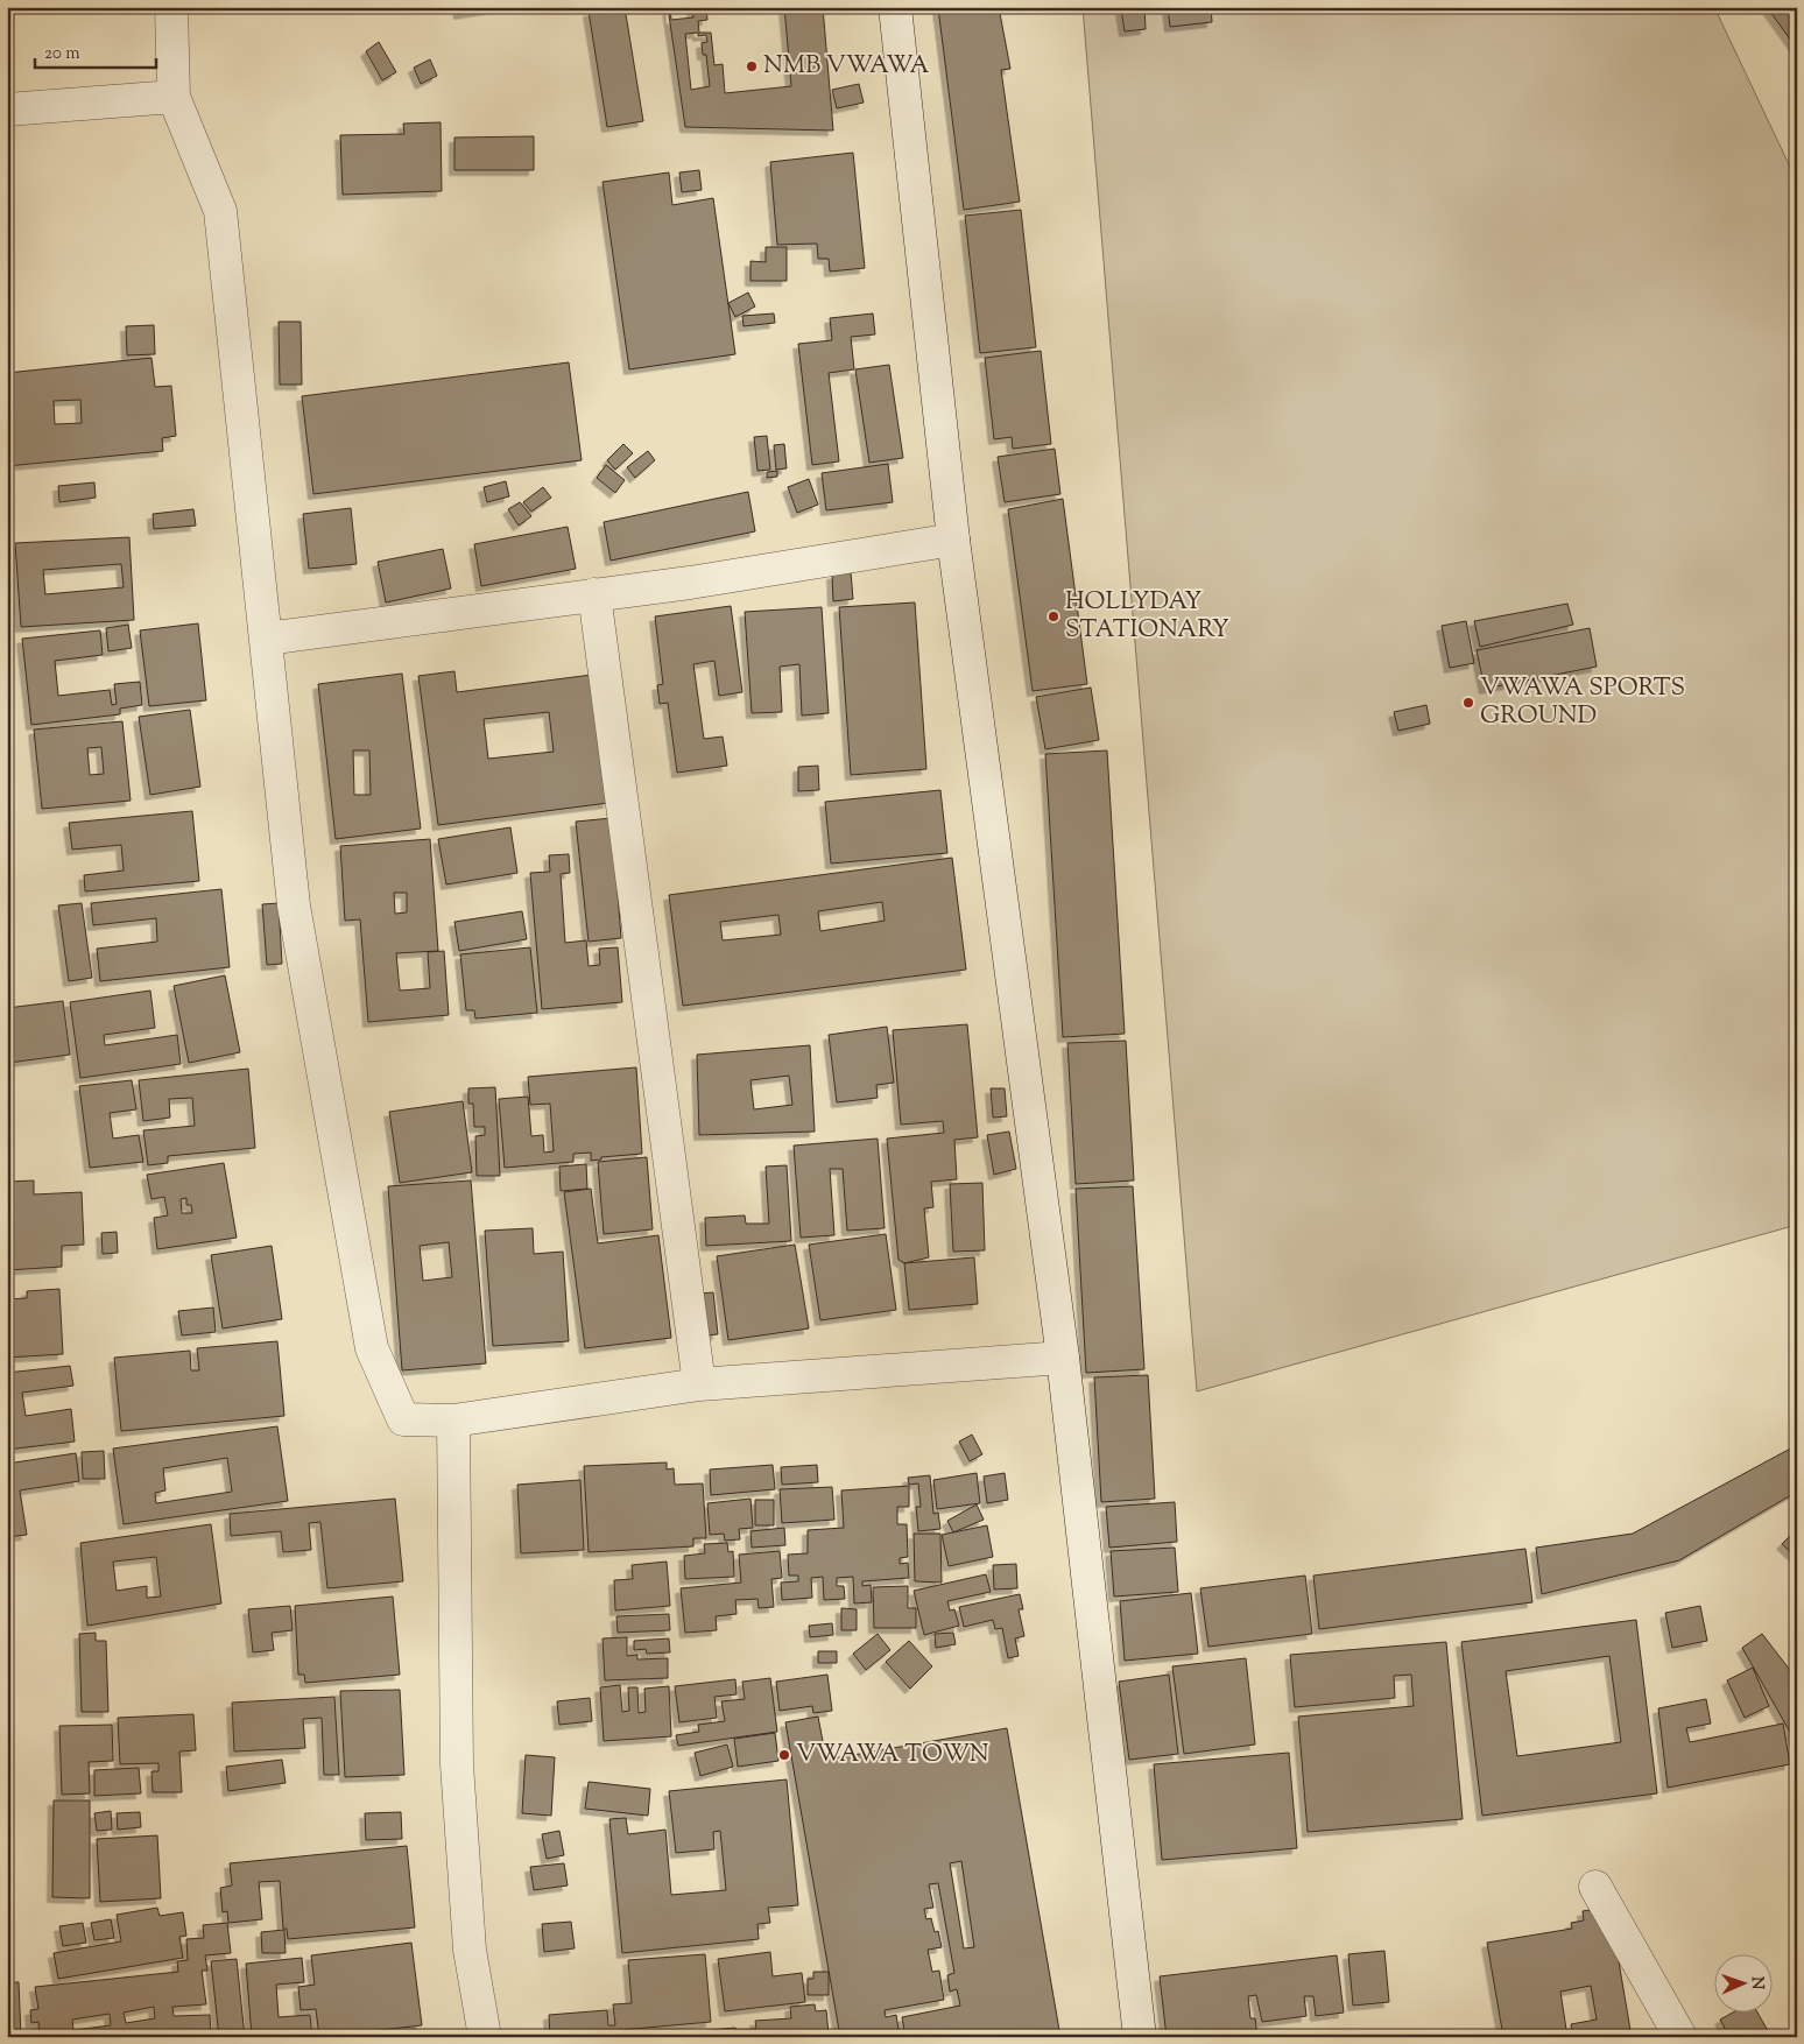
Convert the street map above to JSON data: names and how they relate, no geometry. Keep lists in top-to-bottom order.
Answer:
{
  "places": [
    "NMB VWAWA",
    "HOLLYDAY STATIONARY",
    "VWAWA SPORTS GROUND",
    "VWAWA TOWN"
  ],
  "scale_bar": "20 m",
  "north": "right"
}
